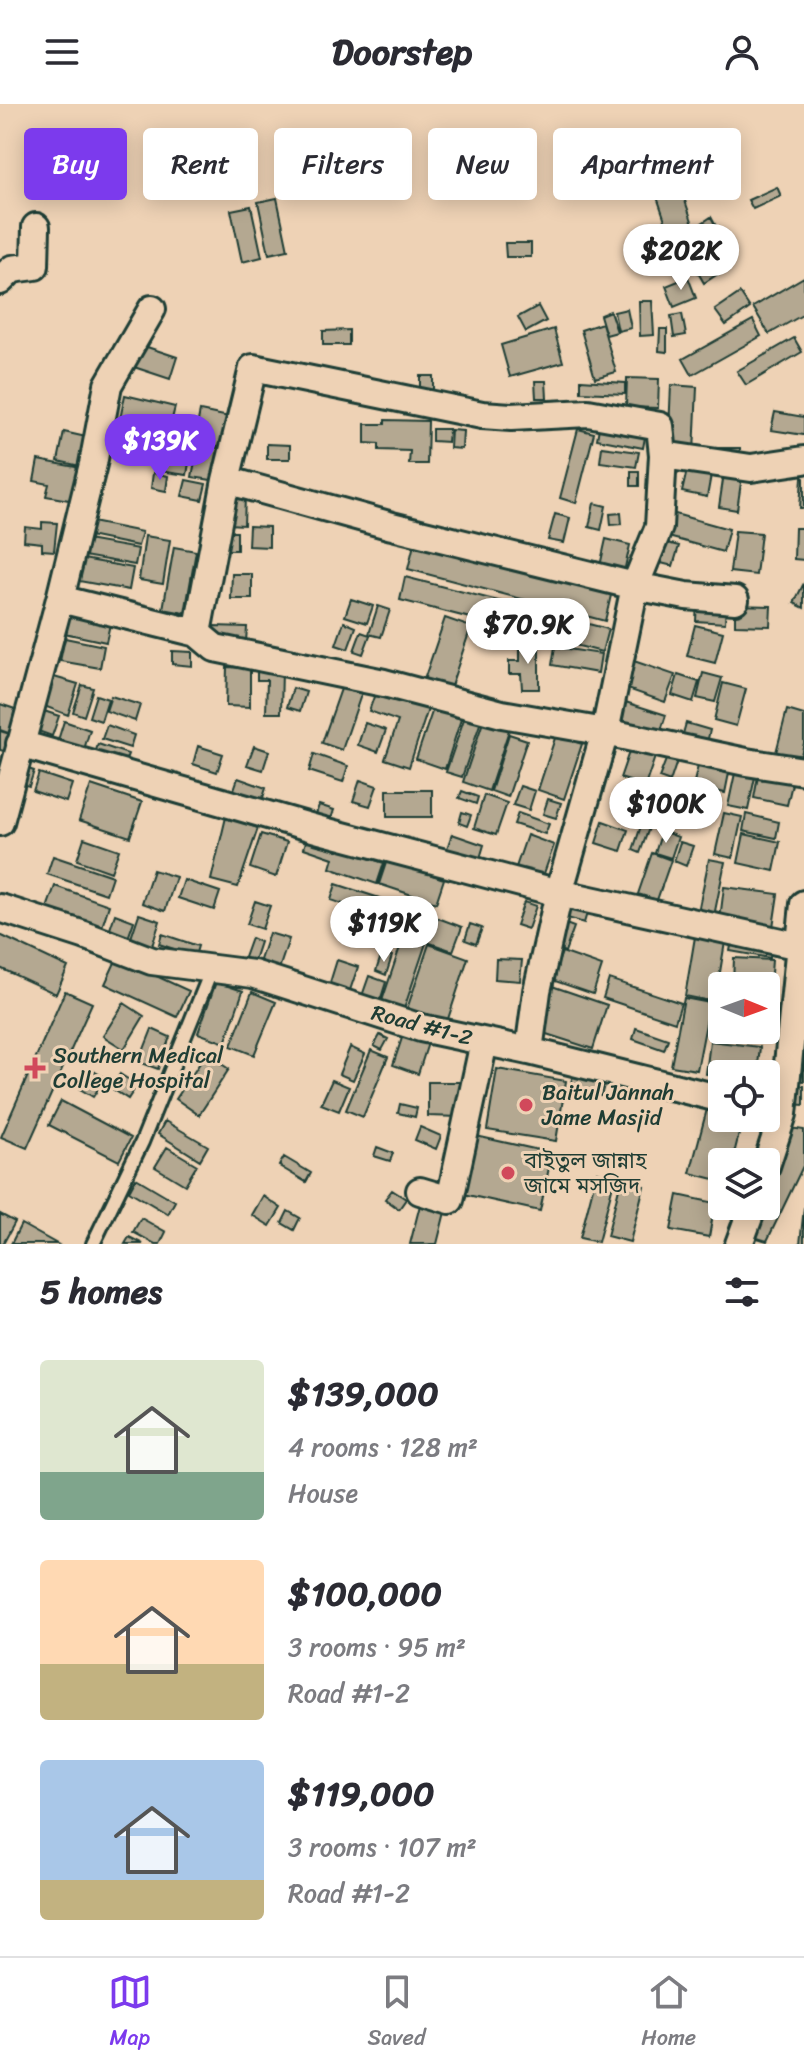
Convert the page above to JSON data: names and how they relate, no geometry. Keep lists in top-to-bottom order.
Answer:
{
  "streets": {
    "street": ["Road #1-2"]
  },
  "places": {
    "health": ["Southern Medical College Hospital"],
    "other": ["Baitul Jannah Jame Masjid", "বাইতুল জান্নাহ জামে মসজিদ"]
  },
  "north": "right",
  "page": {
    "header": "Doorstep",
    "chip": [
      "Buy",
      "Rent",
      "Filters",
      "New",
      "Apartment"
    ],
    "price": [
      "$202K",
      "$139K",
      "$70.9K",
      "$100K",
      "$119K"
    ],
    "heading": "5 homes",
    "list": [
      {
        "name": "$139,000",
        "note": "4 rooms · 128 m² · House"
      },
      {
        "name": "$100,000",
        "note": "3 rooms · 95 m² · Road #1-2"
      },
      {
        "name": "$119,000",
        "note": "3 rooms · 107 m² · Road #1-2"
      }
    ],
    "tabs": ["Map", "Saved", "Home"]
  }
}
